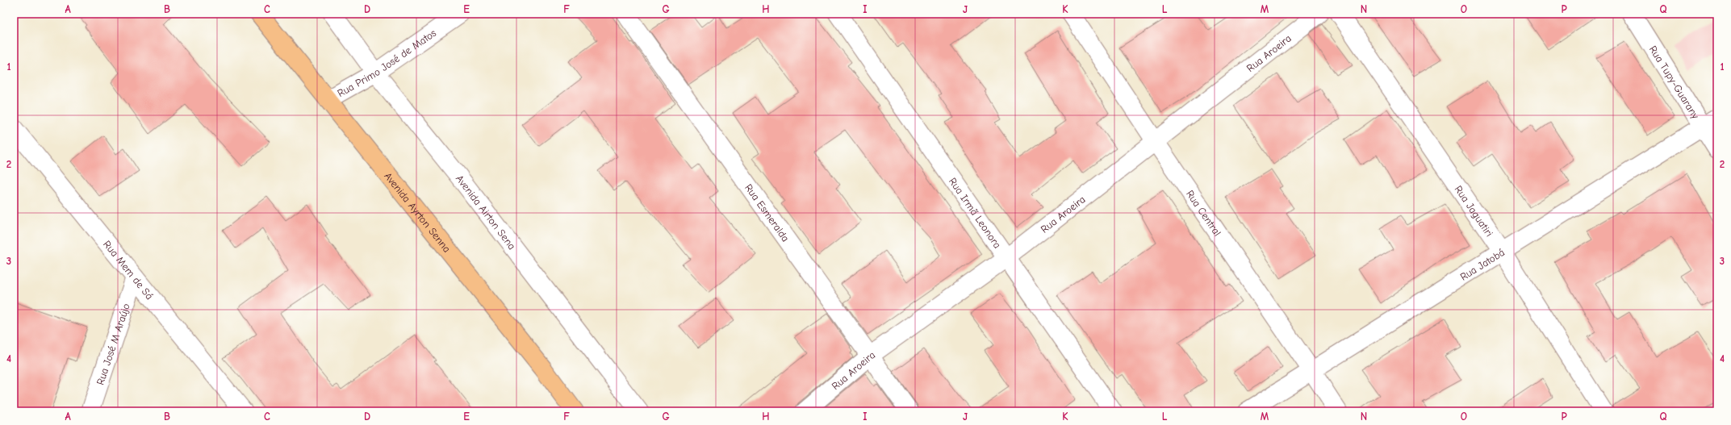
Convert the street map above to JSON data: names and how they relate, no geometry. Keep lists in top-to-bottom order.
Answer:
{
  "streets": {
    "highway": ["Avenida Ayrton Senna"],
    "street": [
      "Rua Aroeira",
      "Rua Primo José de Matos",
      "Rua Tupy-Guarany",
      "Rua Jaguatiri",
      "Avenida Airton Sena",
      "Rua Esmeralda",
      "Rua Irmã Leonora",
      "Rua Central",
      "Rua Jatobá",
      "Rua Mem de Sá",
      "Rua José M Araújo"
    ]
  },
  "crossings": [
    ["Rua Aroeira", "Rua Esmeralda"],
    ["Rua Aroeira", "Rua Irmã Leonora"],
    ["Rua Aroeira", "Rua Central"],
    ["Rua Primo José de Matos", "Avenida Ayrton Senna"],
    ["Rua Primo José de Matos", "Avenida Airton Sena"],
    ["Rua Tupy-Guarany", "Rua Jatobá"],
    ["Rua Jaguatiri", "Rua Jatobá"],
    ["Rua Central", "Rua Jatobá"],
    ["Rua Mem de Sá", "Rua José M Araújo"]
  ],
  "grid": {
    "columns": [
      "A",
      "B",
      "C",
      "D",
      "E",
      "F",
      "G",
      "H",
      "I",
      "J",
      "K",
      "L",
      "M",
      "N",
      "O",
      "P",
      "Q"
    ],
    "rows": [
      "1",
      "2",
      "3",
      "4"
    ]
  }
}
